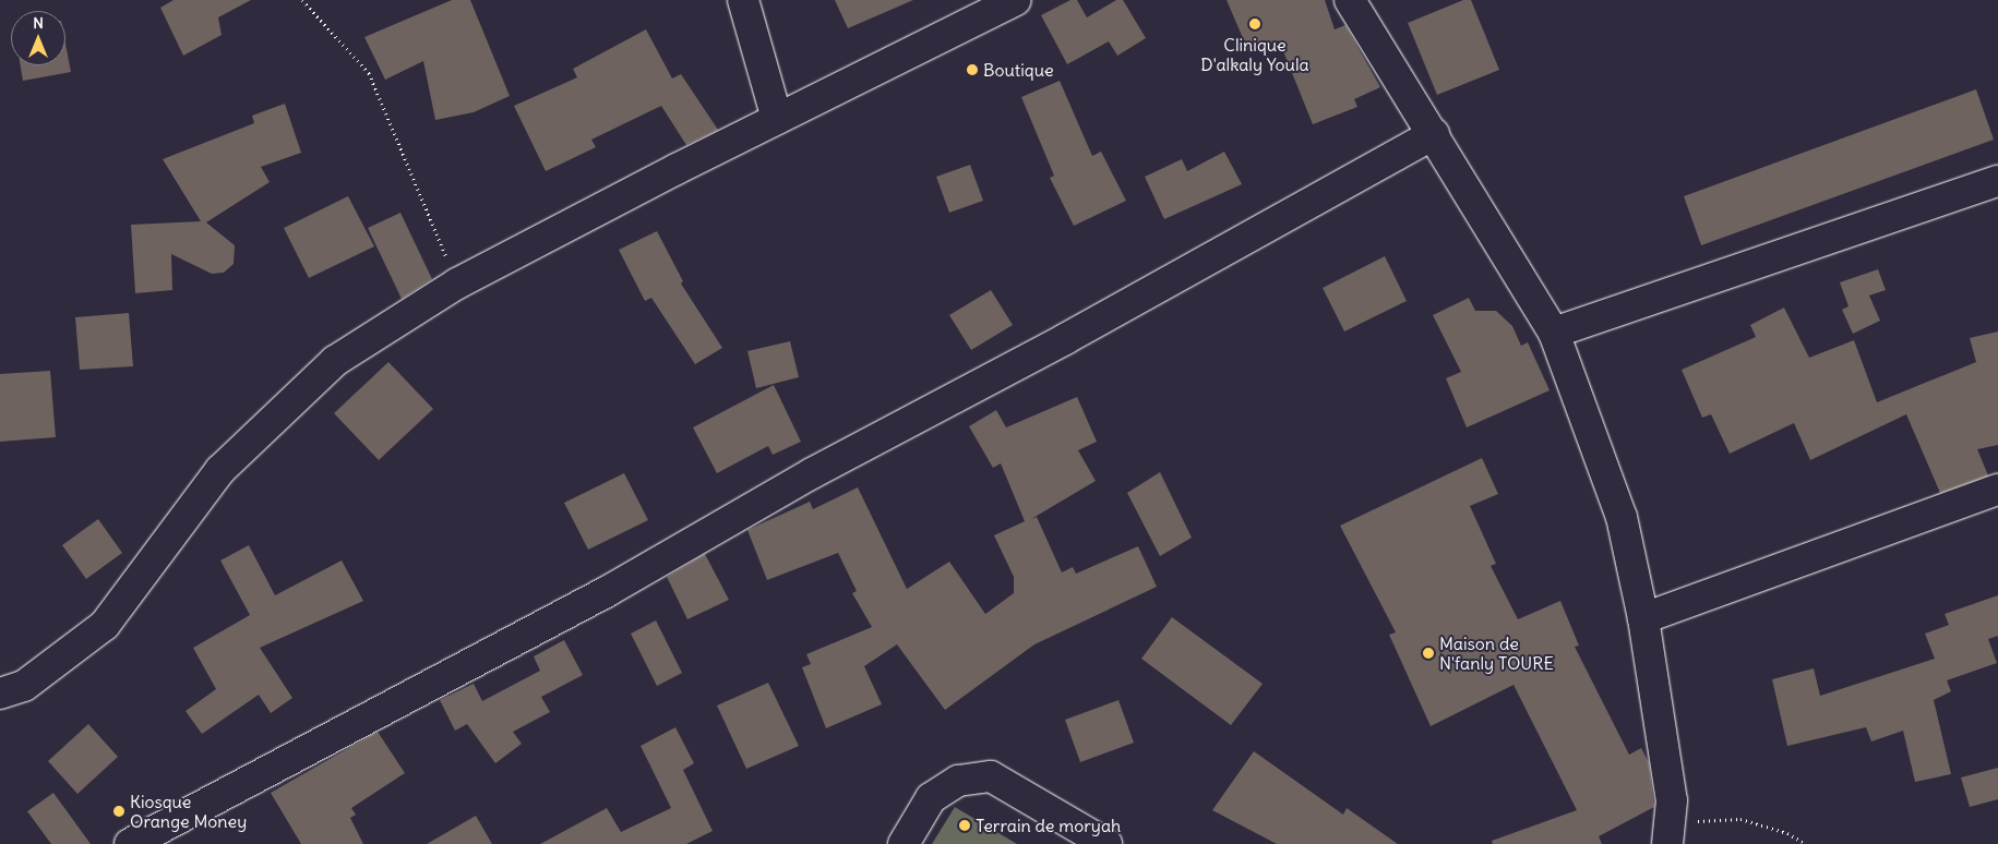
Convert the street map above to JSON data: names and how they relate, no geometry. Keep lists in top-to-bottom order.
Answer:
{
  "places": [
    "Clinique D'alkaly Youla",
    "Boutique",
    "Maison de N'fanly TOURE",
    "Kiosque Orange Money",
    "Terrain de moryah"
  ],
  "north": "top"
}
